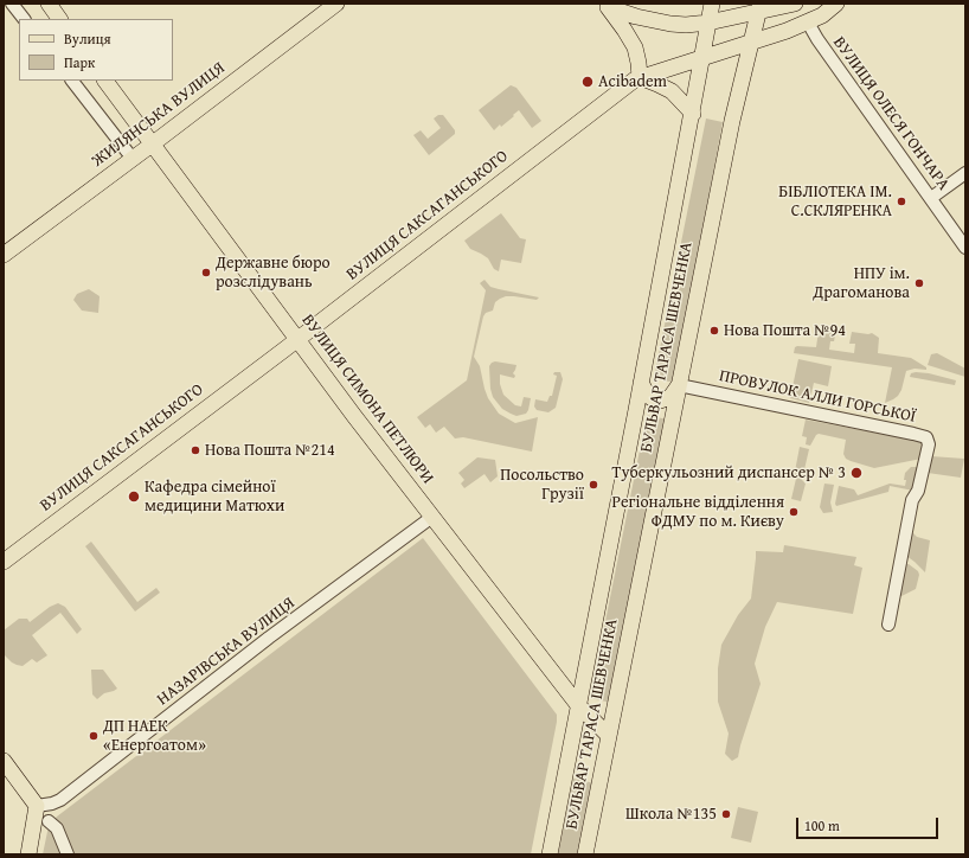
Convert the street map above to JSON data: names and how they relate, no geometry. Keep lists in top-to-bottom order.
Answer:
{
  "streets": {
    "main road": [
      "ЖИЛЯНСЬКА ВУЛИЦЯ",
      "ВУЛИЦЯ САКСАГАНСЬКОГО",
      "БУЛЬВАР ТАРАСА ШЕВЧЕНКА",
      "ВУЛИЦЯ СИМОНА ПЕТЛЮРИ"
    ],
    "street": ["ВУЛИЦЯ ОЛЕСЯ ГОНЧАРА", "ПРОВУЛОК АЛЛИ ГОРСЬКОЇ", "НАЗАРІВСЬКА ВУЛИЦЯ"]
  },
  "crossings": [
    ["ВУЛИЦЯ ОЛЕСЯ ГОНЧАРА", "ВУЛИЦЯ САКСАГАНСЬКОГО"],
    ["ЖИЛЯНСЬКА ВУЛИЦЯ", "ВУЛИЦЯ СИМОНА ПЕТЛЮРИ"],
    ["ВУЛИЦЯ САКСАГАНСЬКОГО", "БУЛЬВАР ТАРАСА ШЕВЧЕНКА"],
    ["ВУЛИЦЯ САКСАГАНСЬКОГО", "ВУЛИЦЯ СИМОНА ПЕТЛЮРИ"],
    ["БУЛЬВАР ТАРАСА ШЕВЧЕНКА", "ПРОВУЛОК АЛЛИ ГОРСЬКОЇ"],
    ["БУЛЬВАР ТАРАСА ШЕВЧЕНКА", "ВУЛИЦЯ СИМОНА ПЕТЛЮРИ"],
    ["ВУЛИЦЯ СИМОНА ПЕТЛЮРИ", "НАЗАРІВСЬКА ВУЛИЦЯ"]
  ],
  "places": [
    "Acibadem",
    "БІБЛІОТЕКА ІМ. С.СКЛЯРЕНКА",
    "Державне бюро розслідувань",
    "НПУ ім. Драгоманова",
    "Нова Пошта №94",
    "Нова Пошта №214",
    "Туберкульозний диспансер № 3",
    "Посольство Грузії",
    "Кафедра сімейної медицини Матюхи",
    "Регіональне відділення ФДМУ по м. Києву",
    "ДП НАЕК «Енергоатом»",
    "Школа №135"
  ],
  "legend": ["Вулиця", "Парк"],
  "scale_bar": "100 m"
}
